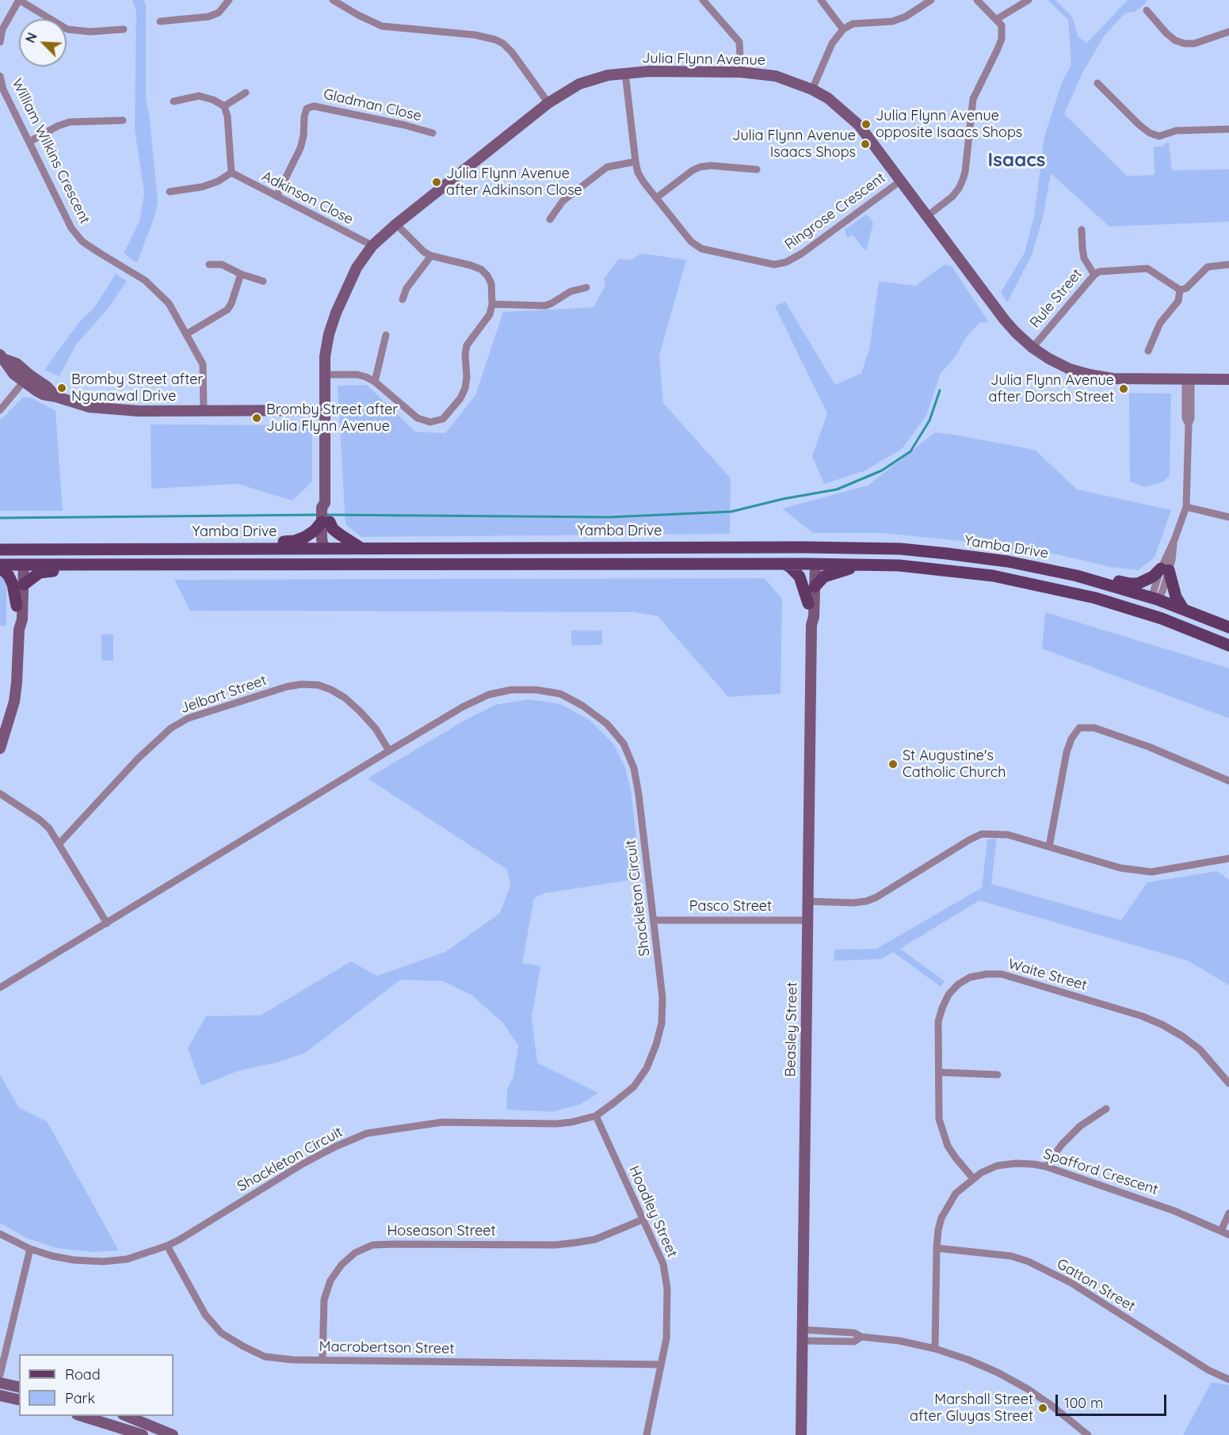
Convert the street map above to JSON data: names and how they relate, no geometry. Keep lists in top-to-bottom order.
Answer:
{
  "streets": {
    "main road": ["Yamba Drive"],
    "street": [
      "Julia Flynn Avenue",
      "Gladman Close",
      "William Wilkins Crescent",
      "Adkinson Close",
      "Ringrose Crescent",
      "Rule Street",
      "Jelbart Street",
      "Shackleton Circuit",
      "Pasco Street",
      "Waite Street",
      "Beasley Street",
      "Spafford Crescent",
      "Hoadley Street",
      "Hoseason Street",
      "Gatton Street",
      "Macrobertson Street"
    ]
  },
  "crossings": [
    ["Julia Flynn Avenue", "Adkinson Close"],
    ["Julia Flynn Avenue", "Ringrose Crescent"],
    ["Julia Flynn Avenue", "Rule Street"],
    ["Julia Flynn Avenue", "Yamba Drive"],
    ["Gladman Close", "Adkinson Close"],
    ["Jelbart Street", "Shackleton Circuit"],
    ["Shackleton Circuit", "Pasco Street"],
    ["Shackleton Circuit", "Hoadley Street"],
    ["Shackleton Circuit", "Macrobertson Street"],
    ["Pasco Street", "Beasley Street"],
    ["Waite Street", "Spafford Crescent"],
    ["Spafford Crescent", "Gatton Street"],
    ["Hoadley Street", "Hoseason Street"],
    ["Hoadley Street", "Macrobertson Street"],
    ["Hoseason Street", "Macrobertson Street"]
  ],
  "districts": ["Isaacs"],
  "places": [
    "Julia Flynn Avenue opposite Isaacs Shops",
    "Julia Flynn Avenue Isaacs Shops",
    "Julia Flynn Avenue after Adkinson Close",
    "Bromby Street after Ngunawal Drive",
    "Julia Flynn Avenue after Dorsch Street",
    "Bromby Street after Julia Flynn Avenue",
    "St Augustine's Catholic Church",
    "Marshall Street after Gluyas Street"
  ],
  "legend": ["Road", "Park"],
  "scale_bar": "100 m",
  "north": "top left"
}
